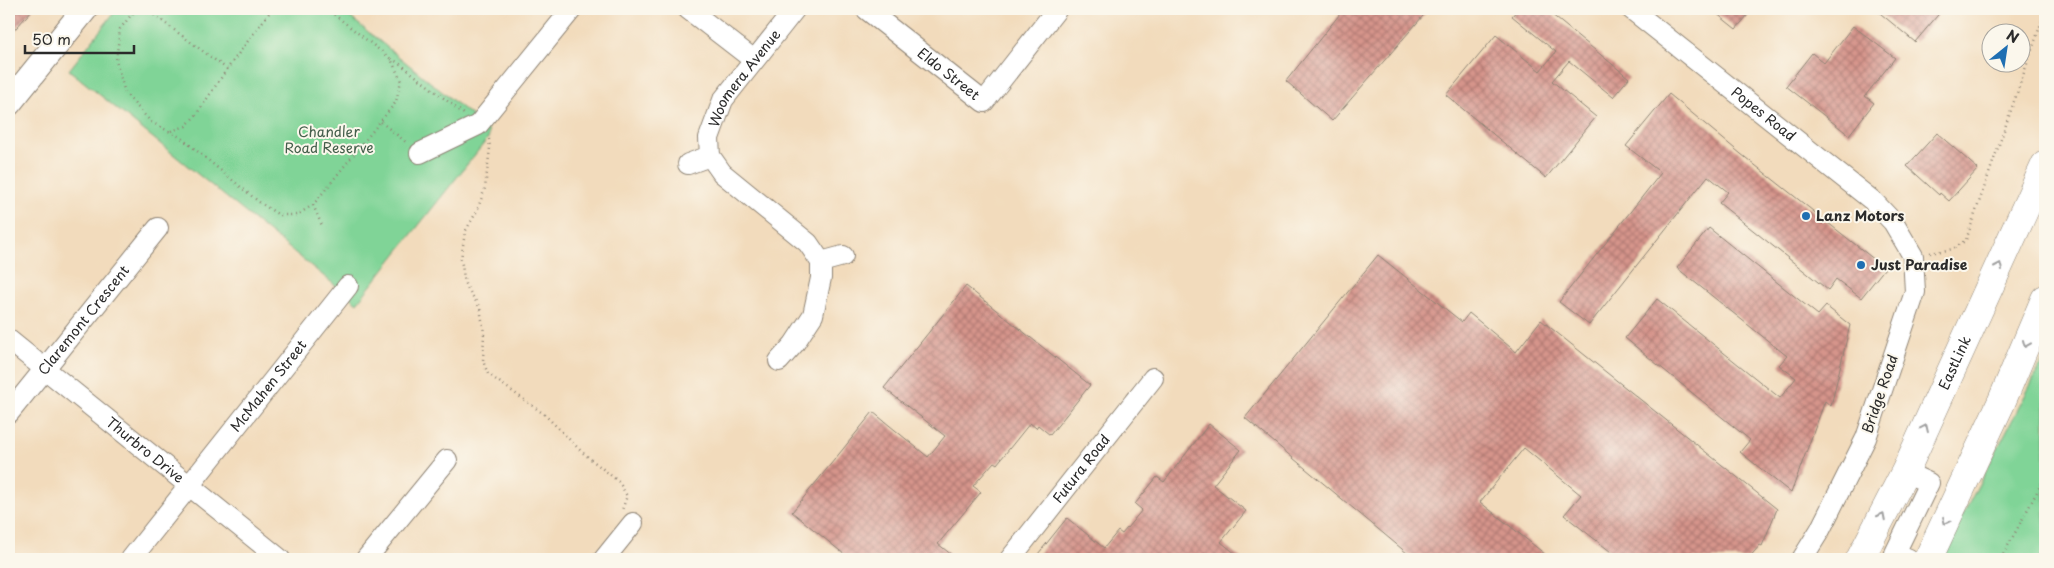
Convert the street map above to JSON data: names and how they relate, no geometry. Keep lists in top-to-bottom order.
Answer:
{
  "streets": {
    "highway": ["EastLink"],
    "street": [
      "Eldo Street",
      "Woomera Avenue",
      "Popes Road",
      "Claremont Crescent",
      "McMahen Street",
      "Bridge Road",
      "Thurbro Drive",
      "Futura Road"
    ]
  },
  "crossings": [
    ["Popes Road", "Bridge Road"],
    ["Claremont Crescent", "Thurbro Drive"],
    ["McMahen Street", "Thurbro Drive"]
  ],
  "parks": ["Chandler Road Reserve"],
  "places": ["Lanz Motors", "Just Paradise"],
  "scale_bar": "50 m",
  "north": "top right"
}
